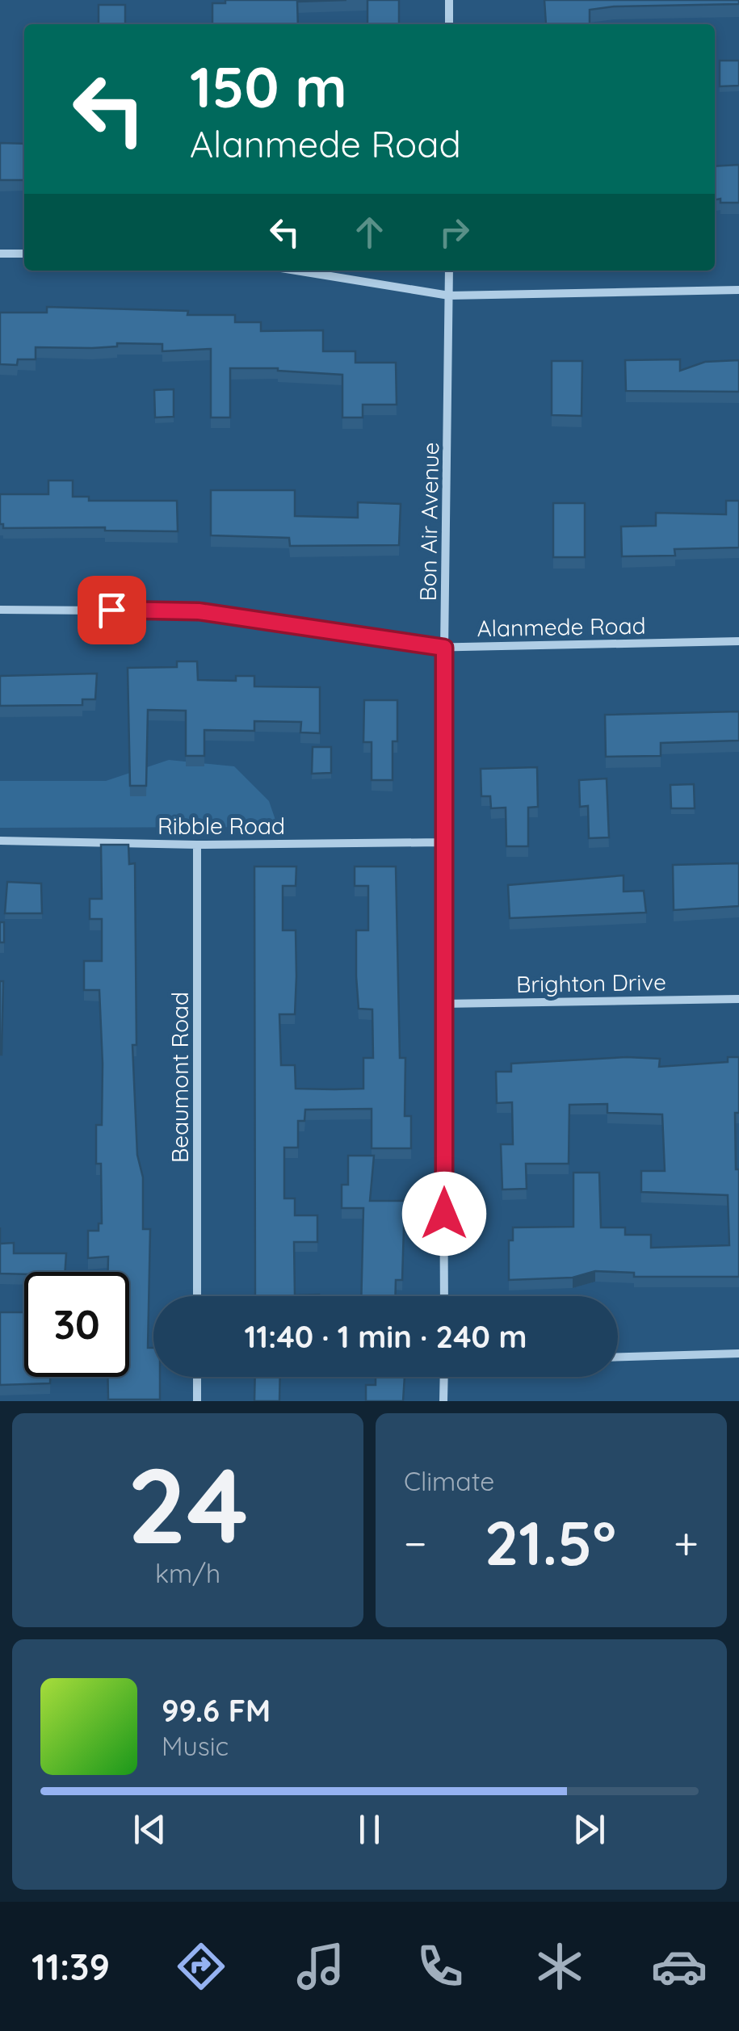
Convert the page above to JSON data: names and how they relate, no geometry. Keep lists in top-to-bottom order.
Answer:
{
  "streets": {
    "street": [
      "Bon Air Avenue",
      "Alanmede Road",
      "Ribble Road",
      "Brighton Drive",
      "Beaumont Road"
    ]
  },
  "crossings": [
    ["Bon Air Avenue", "Alanmede Road"],
    ["Bon Air Avenue", "Ribble Road"],
    ["Bon Air Avenue", "Brighton Drive"],
    ["Ribble Road", "Beaumont Road"]
  ],
  "page": {
    "turn": ["150 m", "Alanmede Road"],
    "limit": "30",
    "trip": "11:40 · 1 min · 240 m",
    "tile": [
      ["24", "km/h"],
      "Climate"
    ],
    "heat": ["−", "21.5°", "+"],
    "song": ["99.6 FM", "Music"],
    "tabs": "11:39"
  }
}
